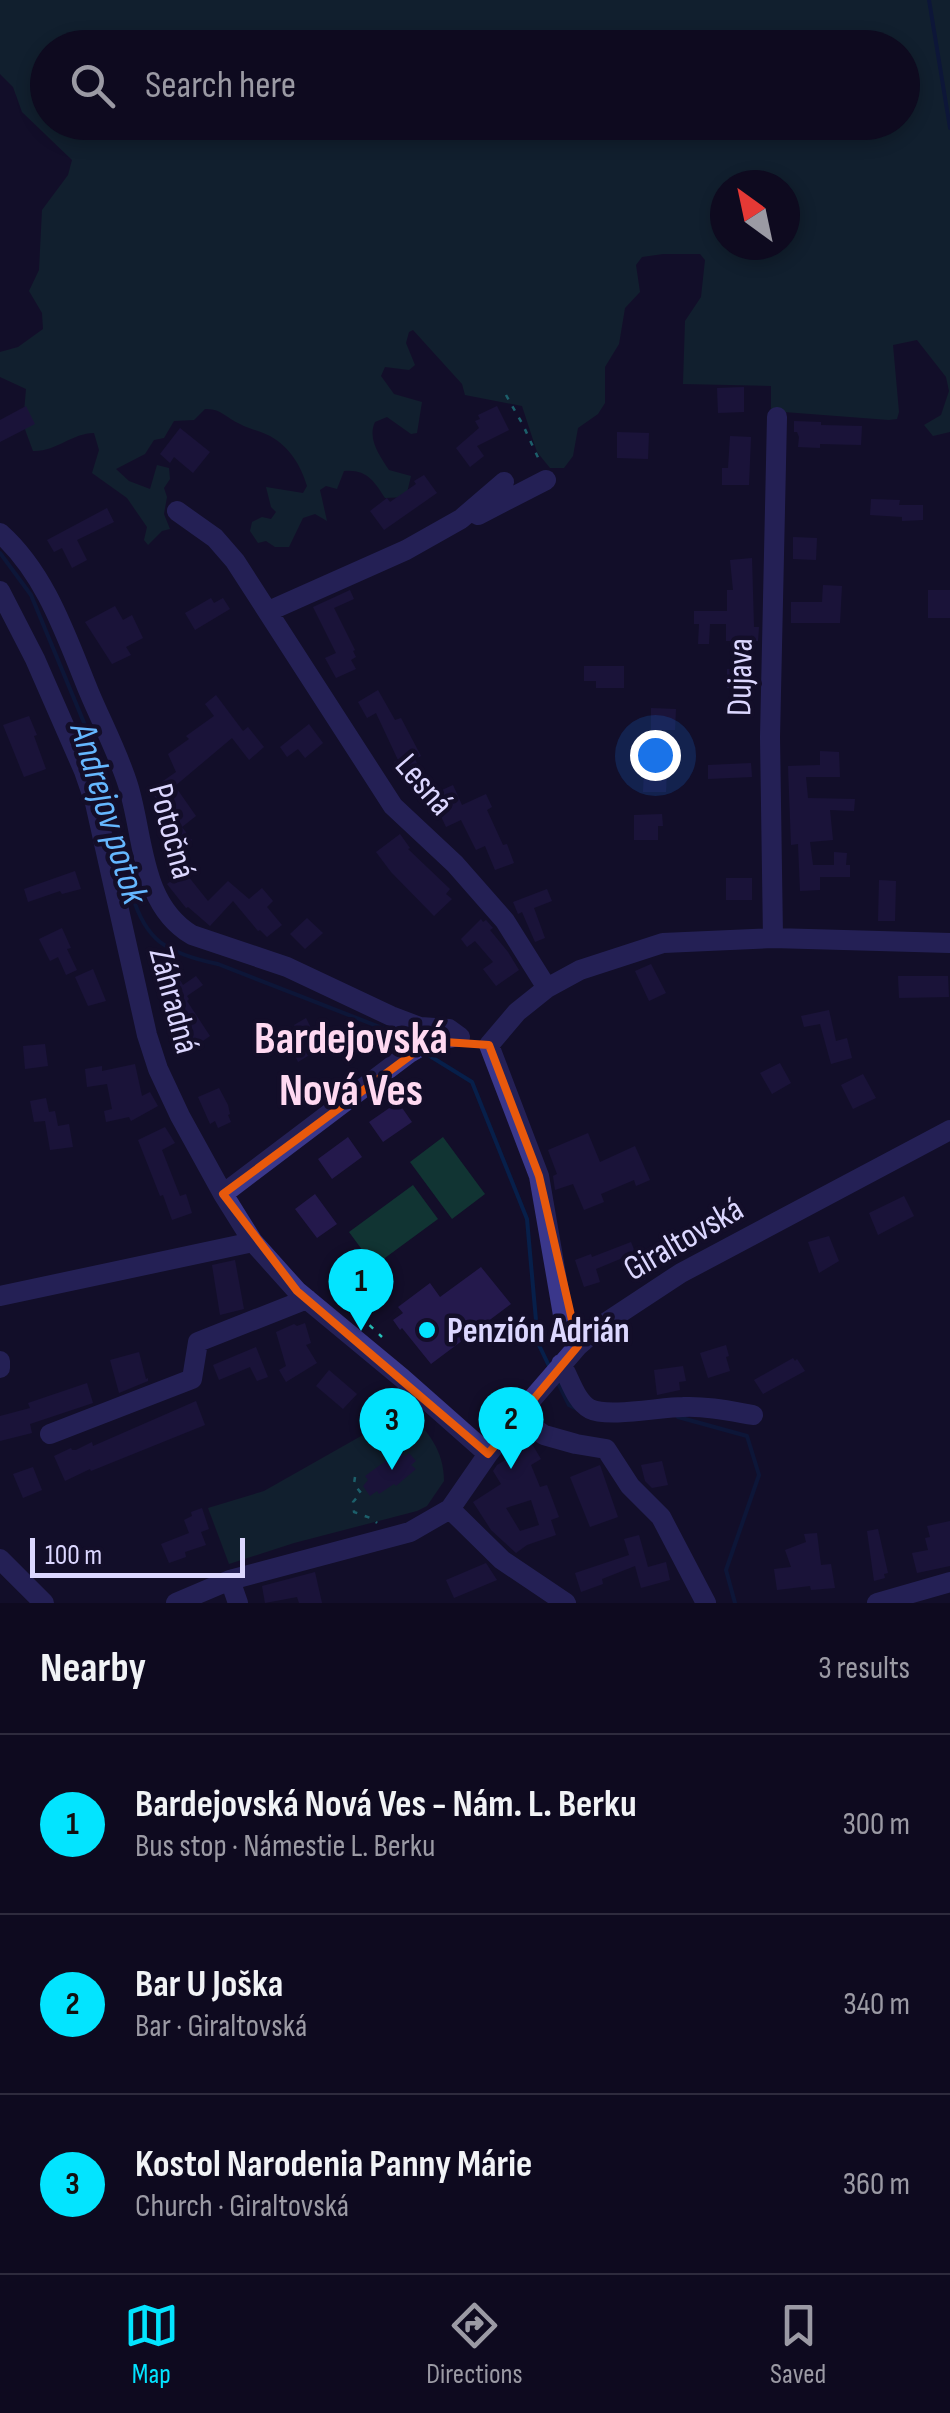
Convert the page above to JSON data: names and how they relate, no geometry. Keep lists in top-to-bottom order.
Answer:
{
  "streets": {
    "street": [
      "Dujava",
      "Lesná",
      "Potočná",
      "Záhradná",
      "Giraltovská"
    ]
  },
  "crossings": [
    ["Záhradná", "Giraltovská"]
  ],
  "districts": ["Bardejovská Nová Ves"],
  "water": ["Andrejov potok"],
  "places": ["Penzión Adrián"],
  "scale_bar": "100 m",
  "north": "top left",
  "page": {
    "search": "Search here",
    "pins": ["1", "2", "3"],
    "scale": "100 m",
    "heading": ["Nearby", "3 results"],
    "list": [
      {
        "mark": "1",
        "name": "Bardejovská Nová Ves - Nám. L. Berku",
        "note": "Bus stop · Námestie L. Berku",
        "value": "300 m"
      },
      {
        "mark": "2",
        "name": "Bar U Joška",
        "note": "Bar · Giraltovská",
        "value": "340 m"
      },
      {
        "mark": "3",
        "name": "Kostol Narodenia Panny Márie",
        "note": "Church · Giraltovská",
        "value": "360 m"
      }
    ],
    "nav": ["Map", "Directions", "Saved"]
  }
}
